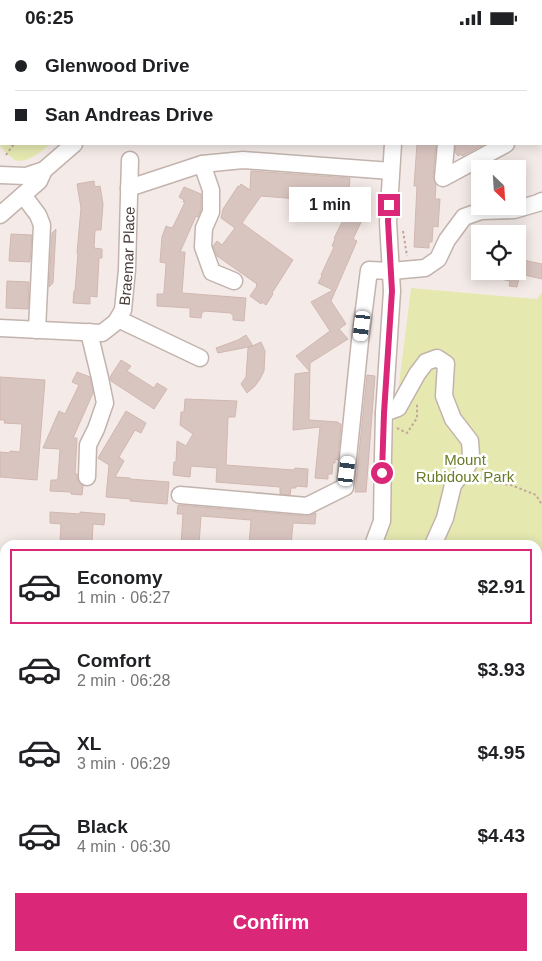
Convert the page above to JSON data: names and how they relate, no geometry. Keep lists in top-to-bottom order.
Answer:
{
  "streets": {
    "street": ["Braemar Place"]
  },
  "parks": ["Mount Rubidoux Park"],
  "north": "bottom right",
  "page": {
    "status": "06:25",
    "banner": ["Glenwood Drive", "San Andreas Drive"],
    "bubble": "1 min",
    "list": [
      {
        "name": "Economy",
        "note": "1 min · 06:27",
        "value": "$2.91"
      },
      {
        "name": "Comfort",
        "note": "2 min · 06:28",
        "value": "$3.93"
      },
      {
        "name": "XL",
        "note": "3 min · 06:29",
        "value": "$4.95"
      },
      {
        "name": "Black",
        "note": "4 min · 06:30",
        "value": "$4.43"
      }
    ],
    "buttons": "Confirm"
  }
}
